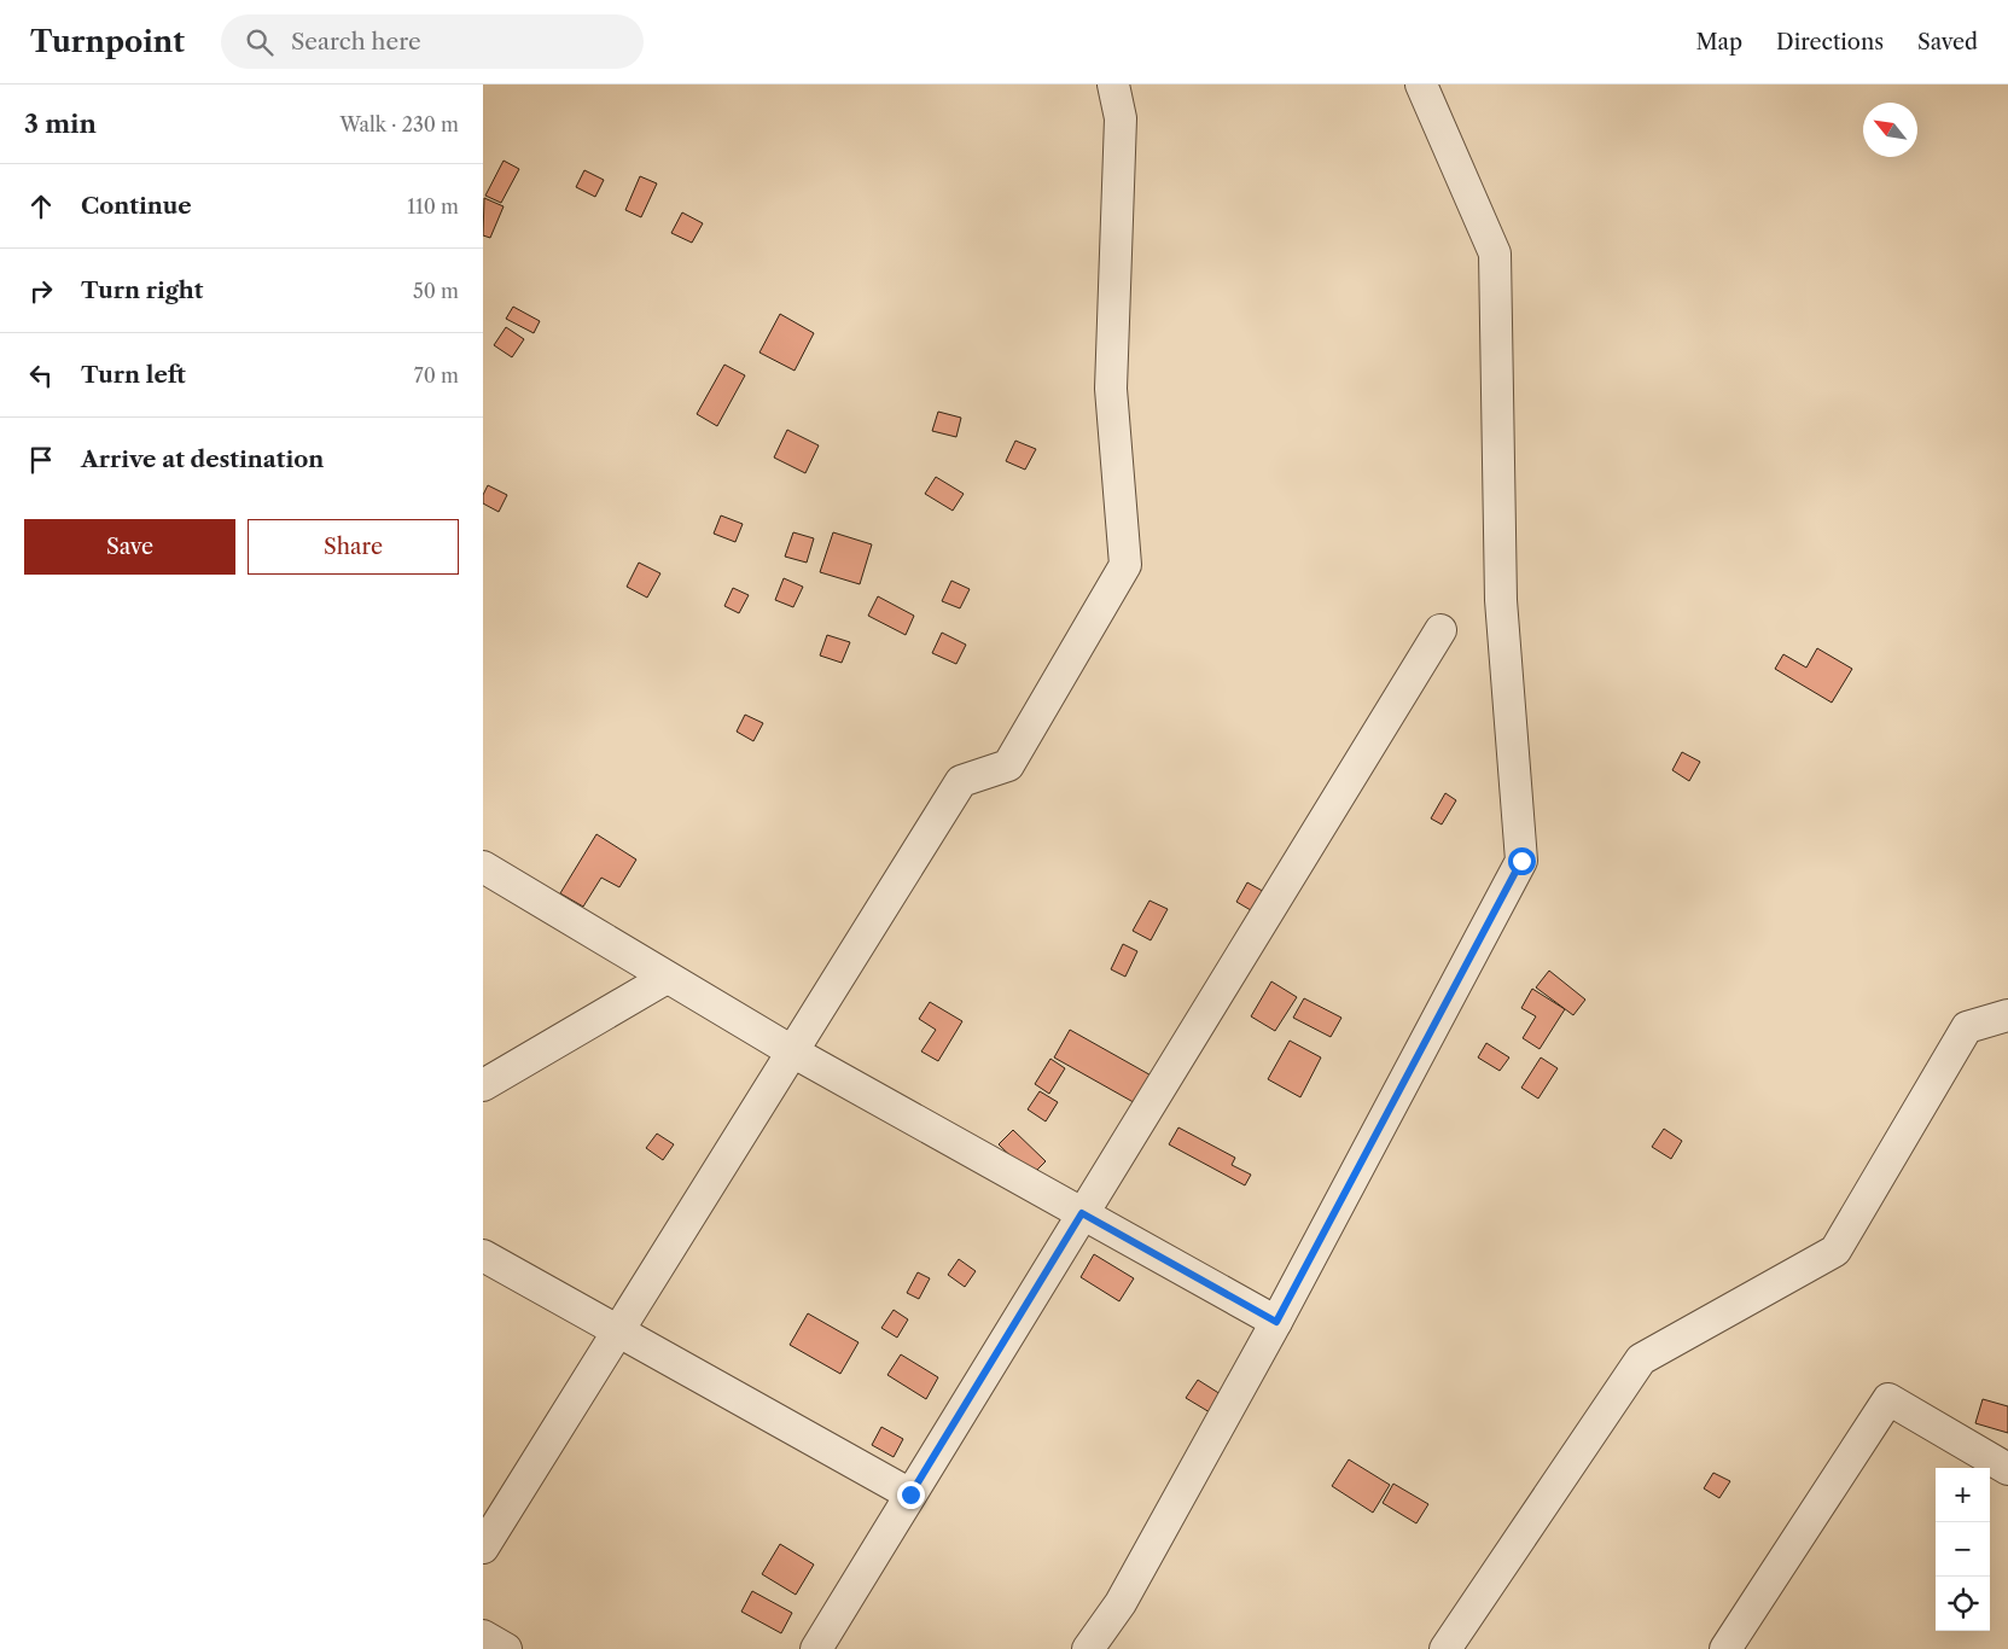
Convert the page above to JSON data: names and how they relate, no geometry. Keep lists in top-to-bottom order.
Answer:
{
  "north": "top left",
  "page": {
    "header": "Turnpoint",
    "search": "Search here",
    "nav": ["Map", "Directions", "Saved"],
    "heading": ["3 min", "Walk · 230 m"],
    "list": [
      ["Continue", "110 m"],
      ["Turn right", "50 m"],
      ["Turn left", "70 m"],
      "Arrive at destination"
    ],
    "buttons": ["Save", "Share"],
    "map_buttons": ["+", "−"]
  }
}
